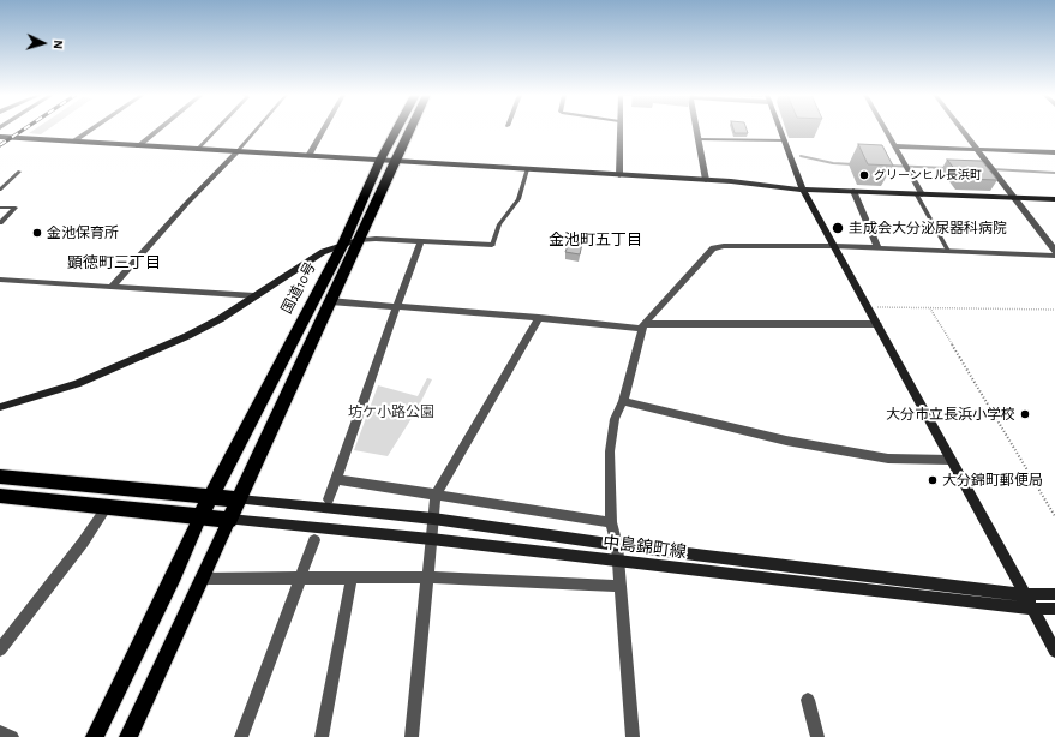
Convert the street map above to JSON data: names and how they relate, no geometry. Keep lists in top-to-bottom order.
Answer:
{
  "streets": {
    "highway": ["国道10号"],
    "street": ["中島錦町線"]
  },
  "crossings": [
    ["国道10号", "中島錦町線"]
  ],
  "districts": ["金池町五丁目", "顕徳町三丁目"],
  "parks": ["坊ケ小路公園"],
  "places": [
    "グリーンヒル長浜町",
    "圭成会大分泌尿器科病院",
    "金池保育所",
    "大分市立長浜小学校",
    "大分錦町郵便局"
  ],
  "north": "right"
}
